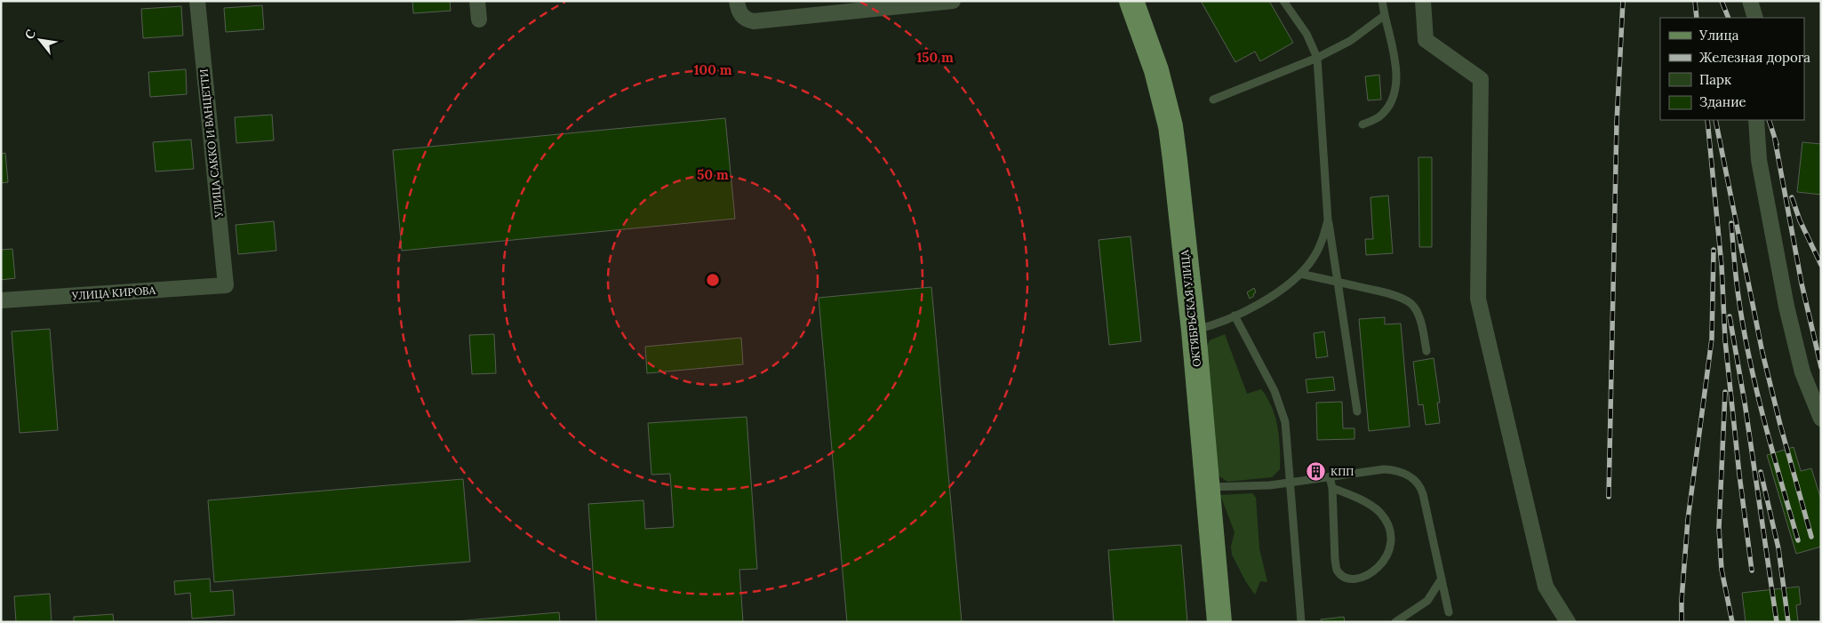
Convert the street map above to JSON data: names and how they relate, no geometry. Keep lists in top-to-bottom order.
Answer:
{
  "streets": {
    "main road": ["ОКТЯБРЬСКАЯ УЛИЦА"],
    "street": ["УЛИЦА САККО И ВАНЦЕТТИ", "УЛИЦА КИРОВА"]
  },
  "crossings": [
    ["УЛИЦА САККО И ВАНЦЕТТИ", "УЛИЦА КИРОВА"]
  ],
  "places": {
    "building": ["КПП"]
  },
  "legend": [
    "Улица",
    "Железная дорога",
    "Парк",
    "Здание"
  ],
  "north": "top left",
  "rings": ["150 m", "100 m", "50 m"]
}
